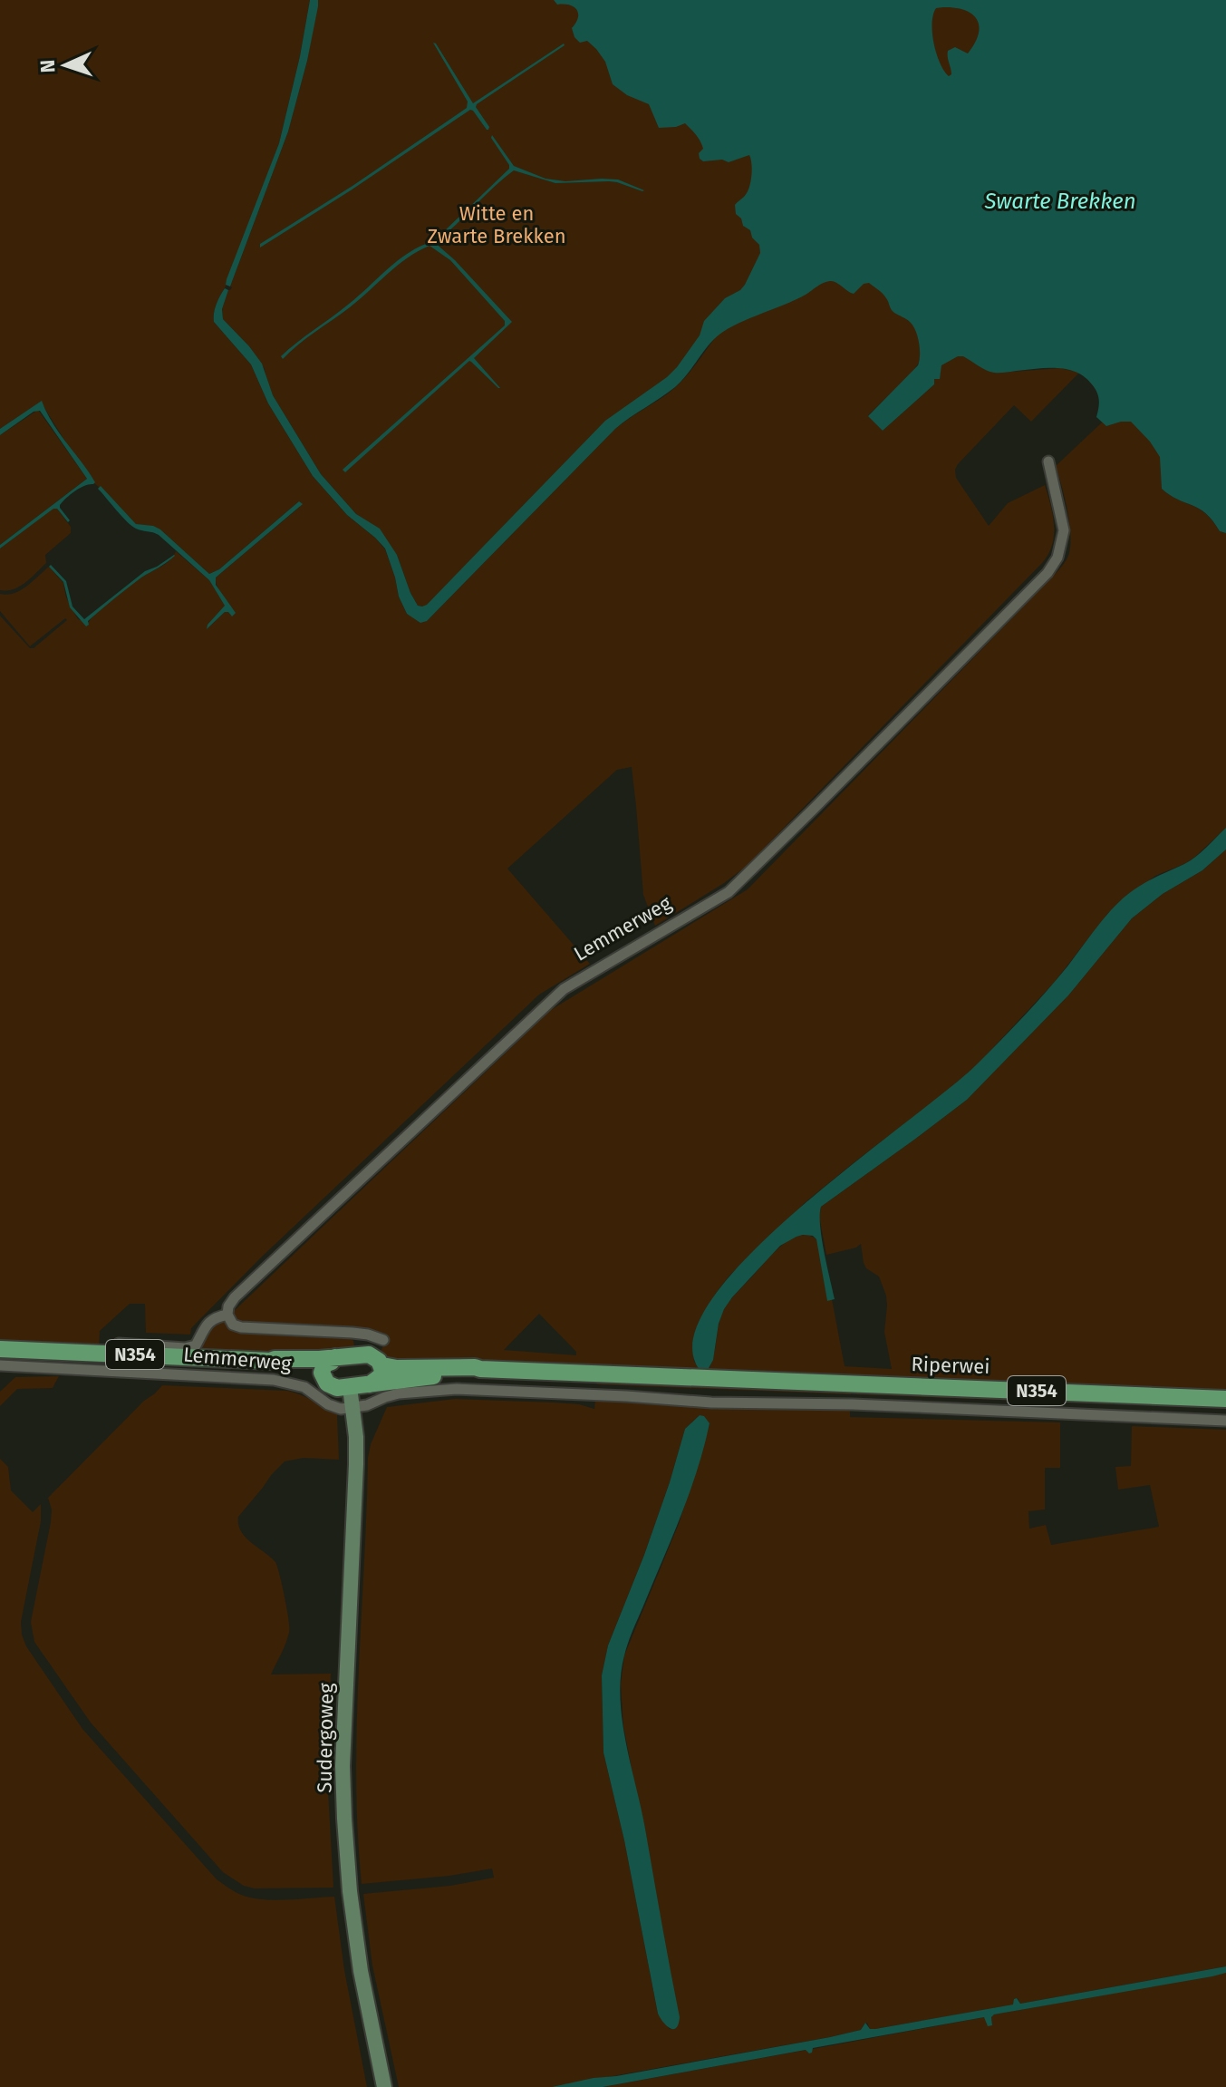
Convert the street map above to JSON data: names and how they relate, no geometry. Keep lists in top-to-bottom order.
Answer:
{
  "streets": {
    "main road": ["Lemmerweg", "N354", "Riperwei"],
    "street": ["Sudergoweg"]
  },
  "crossings": [
    ["Lemmerweg", "N354"],
    ["Lemmerweg", "Sudergoweg"],
    ["N354", "Riperwei"],
    ["N354", "Sudergoweg"]
  ],
  "water": ["Swarte Brekken"],
  "parks": ["Witte en Zwarte Brekken"],
  "north": "left"
}
